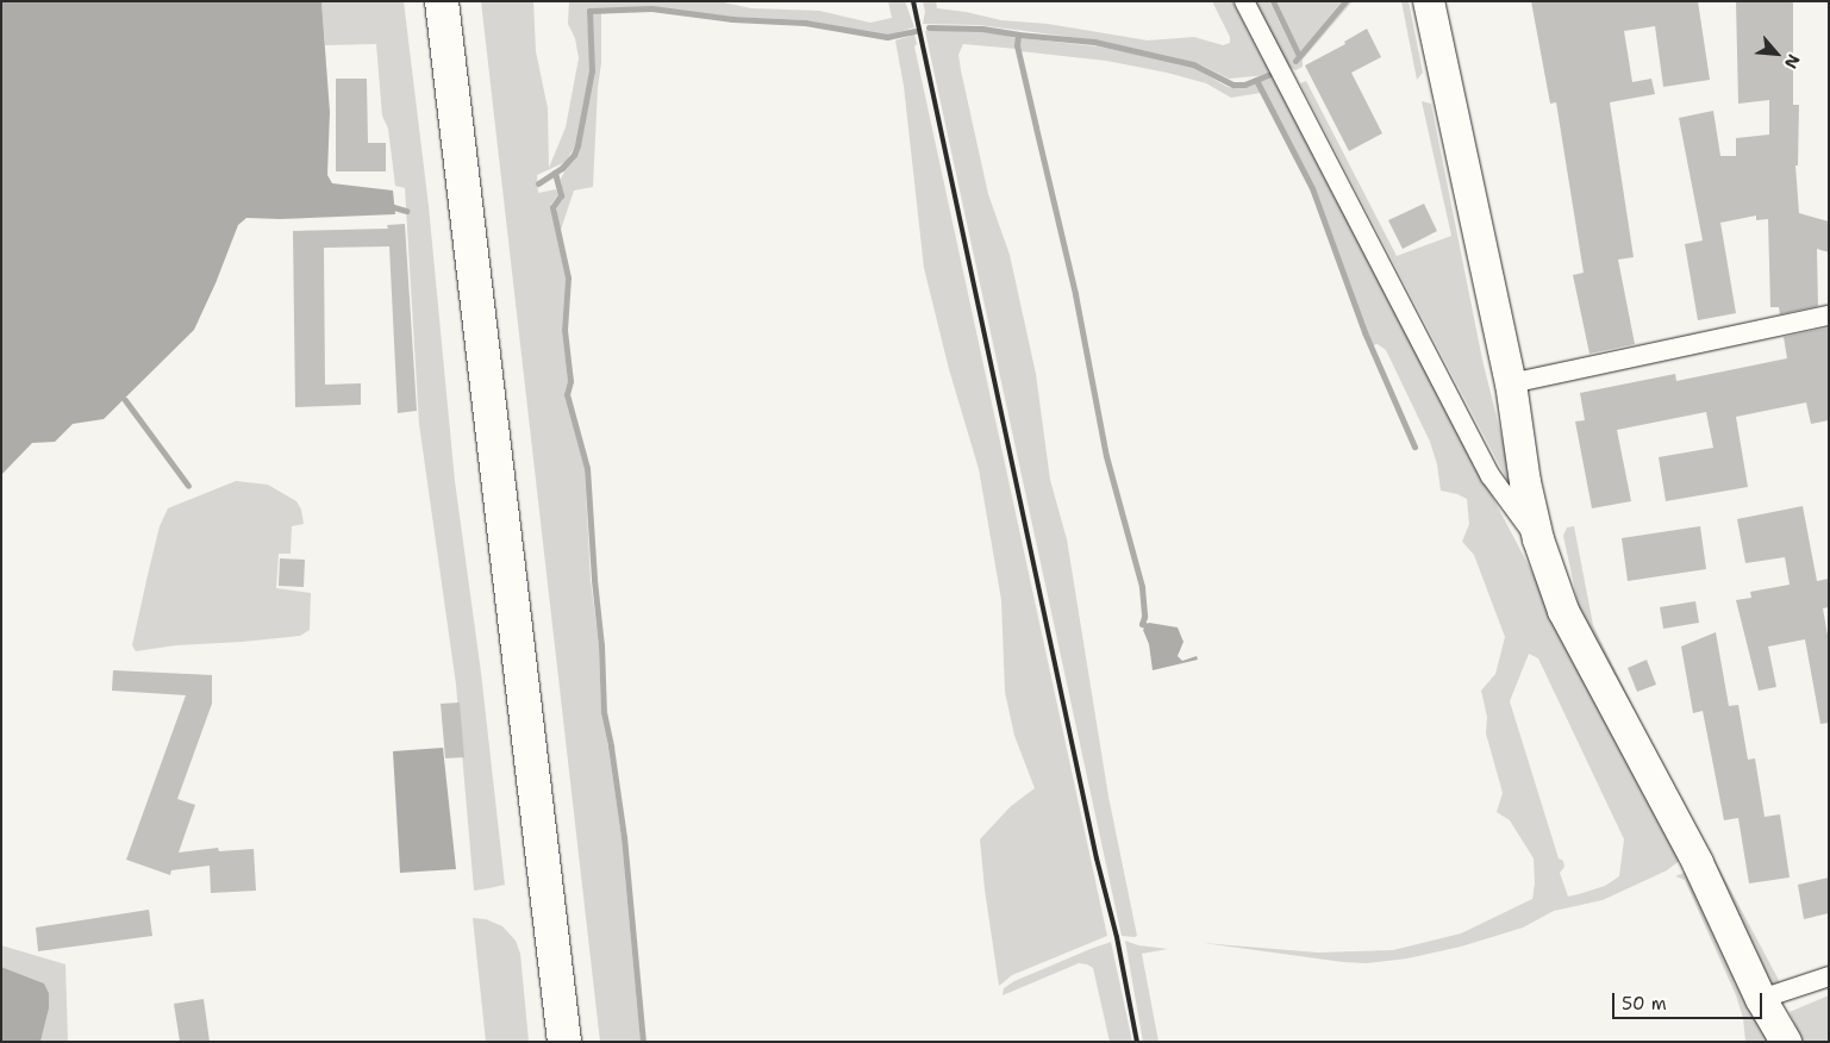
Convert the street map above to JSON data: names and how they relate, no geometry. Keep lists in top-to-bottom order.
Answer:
{
  "scale_bar": "50 m",
  "north": "bottom right"
}
